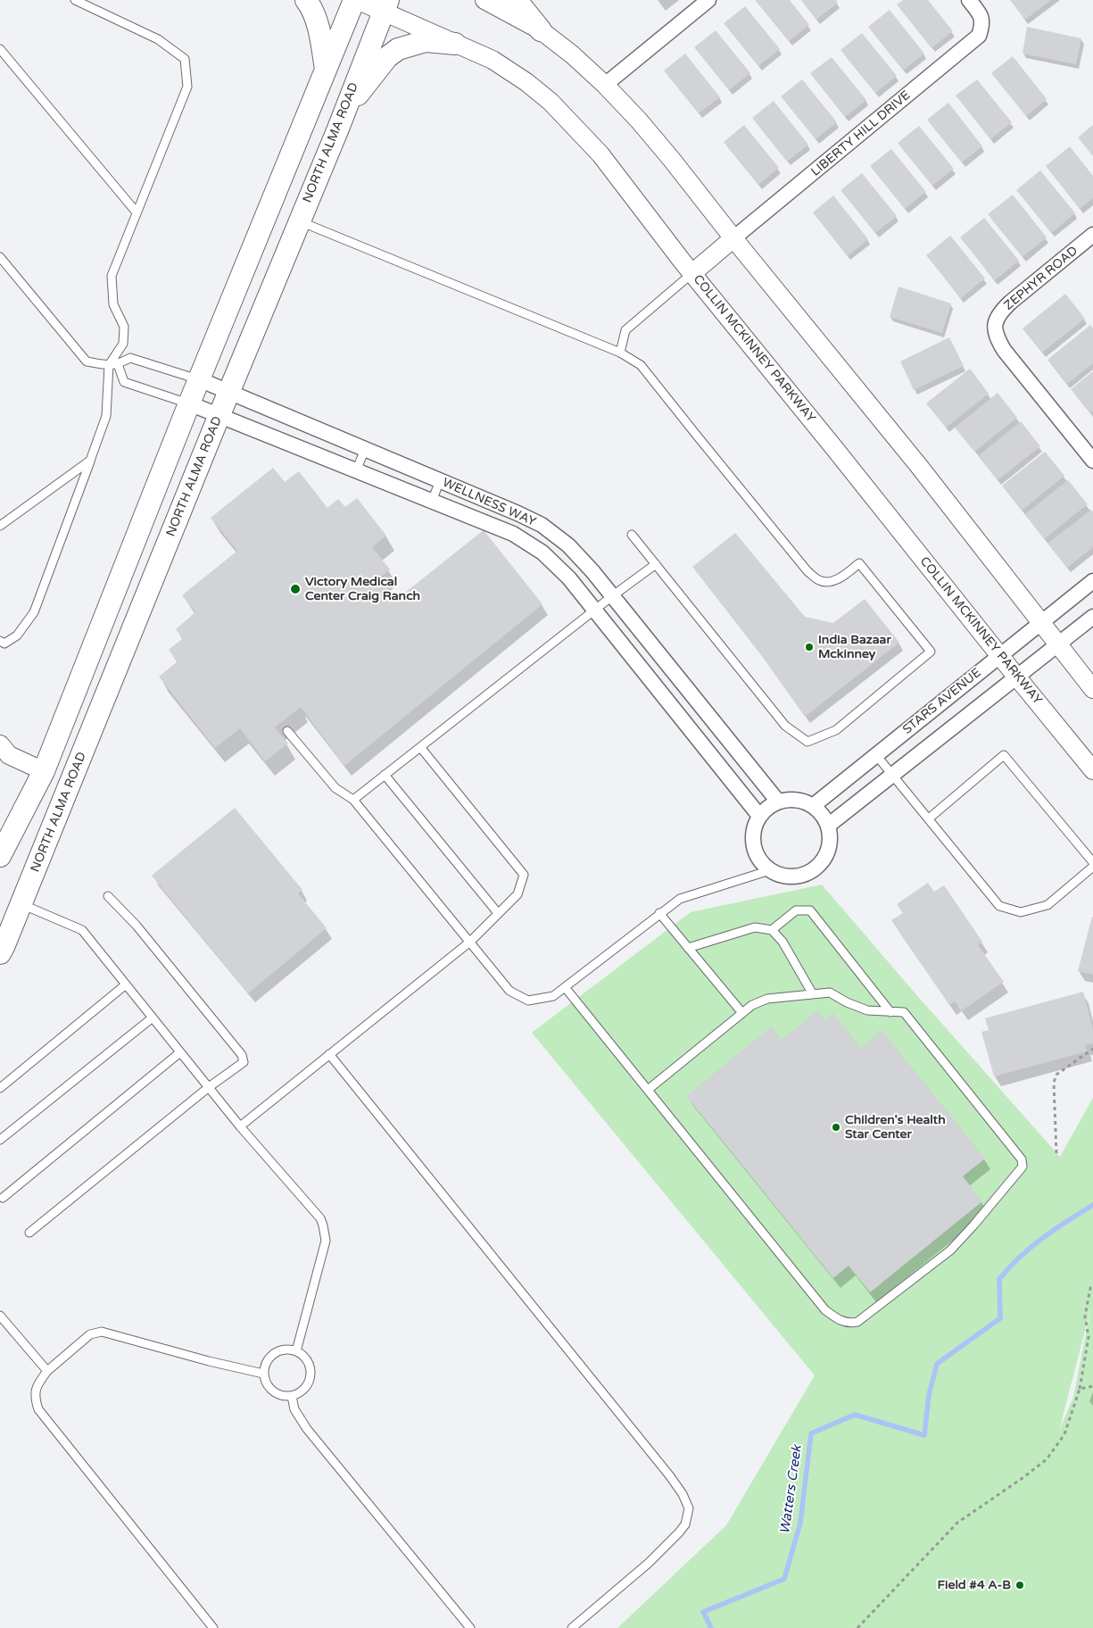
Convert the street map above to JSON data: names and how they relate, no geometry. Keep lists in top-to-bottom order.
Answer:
{
  "streets": {
    "main road": ["NORTH ALMA ROAD"],
    "street": [
      "LIBERTY HILL DRIVE",
      "ZEPHYR ROAD",
      "COLLIN MCKINNEY PARKWAY",
      "WELLNESS WAY",
      "STARS AVENUE"
    ]
  },
  "crossings": [
    ["NORTH ALMA ROAD", "COLLIN MCKINNEY PARKWAY"],
    ["NORTH ALMA ROAD", "WELLNESS WAY"],
    ["COLLIN MCKINNEY PARKWAY", "STARS AVENUE"],
    ["WELLNESS WAY", "STARS AVENUE"]
  ],
  "water": ["Watters Creek"],
  "places": [
    "Victory Medical Center Craig Ranch",
    "India Bazaar Mckinney",
    "Children's Health Star Center",
    "Field #4 A-B"
  ]
}
